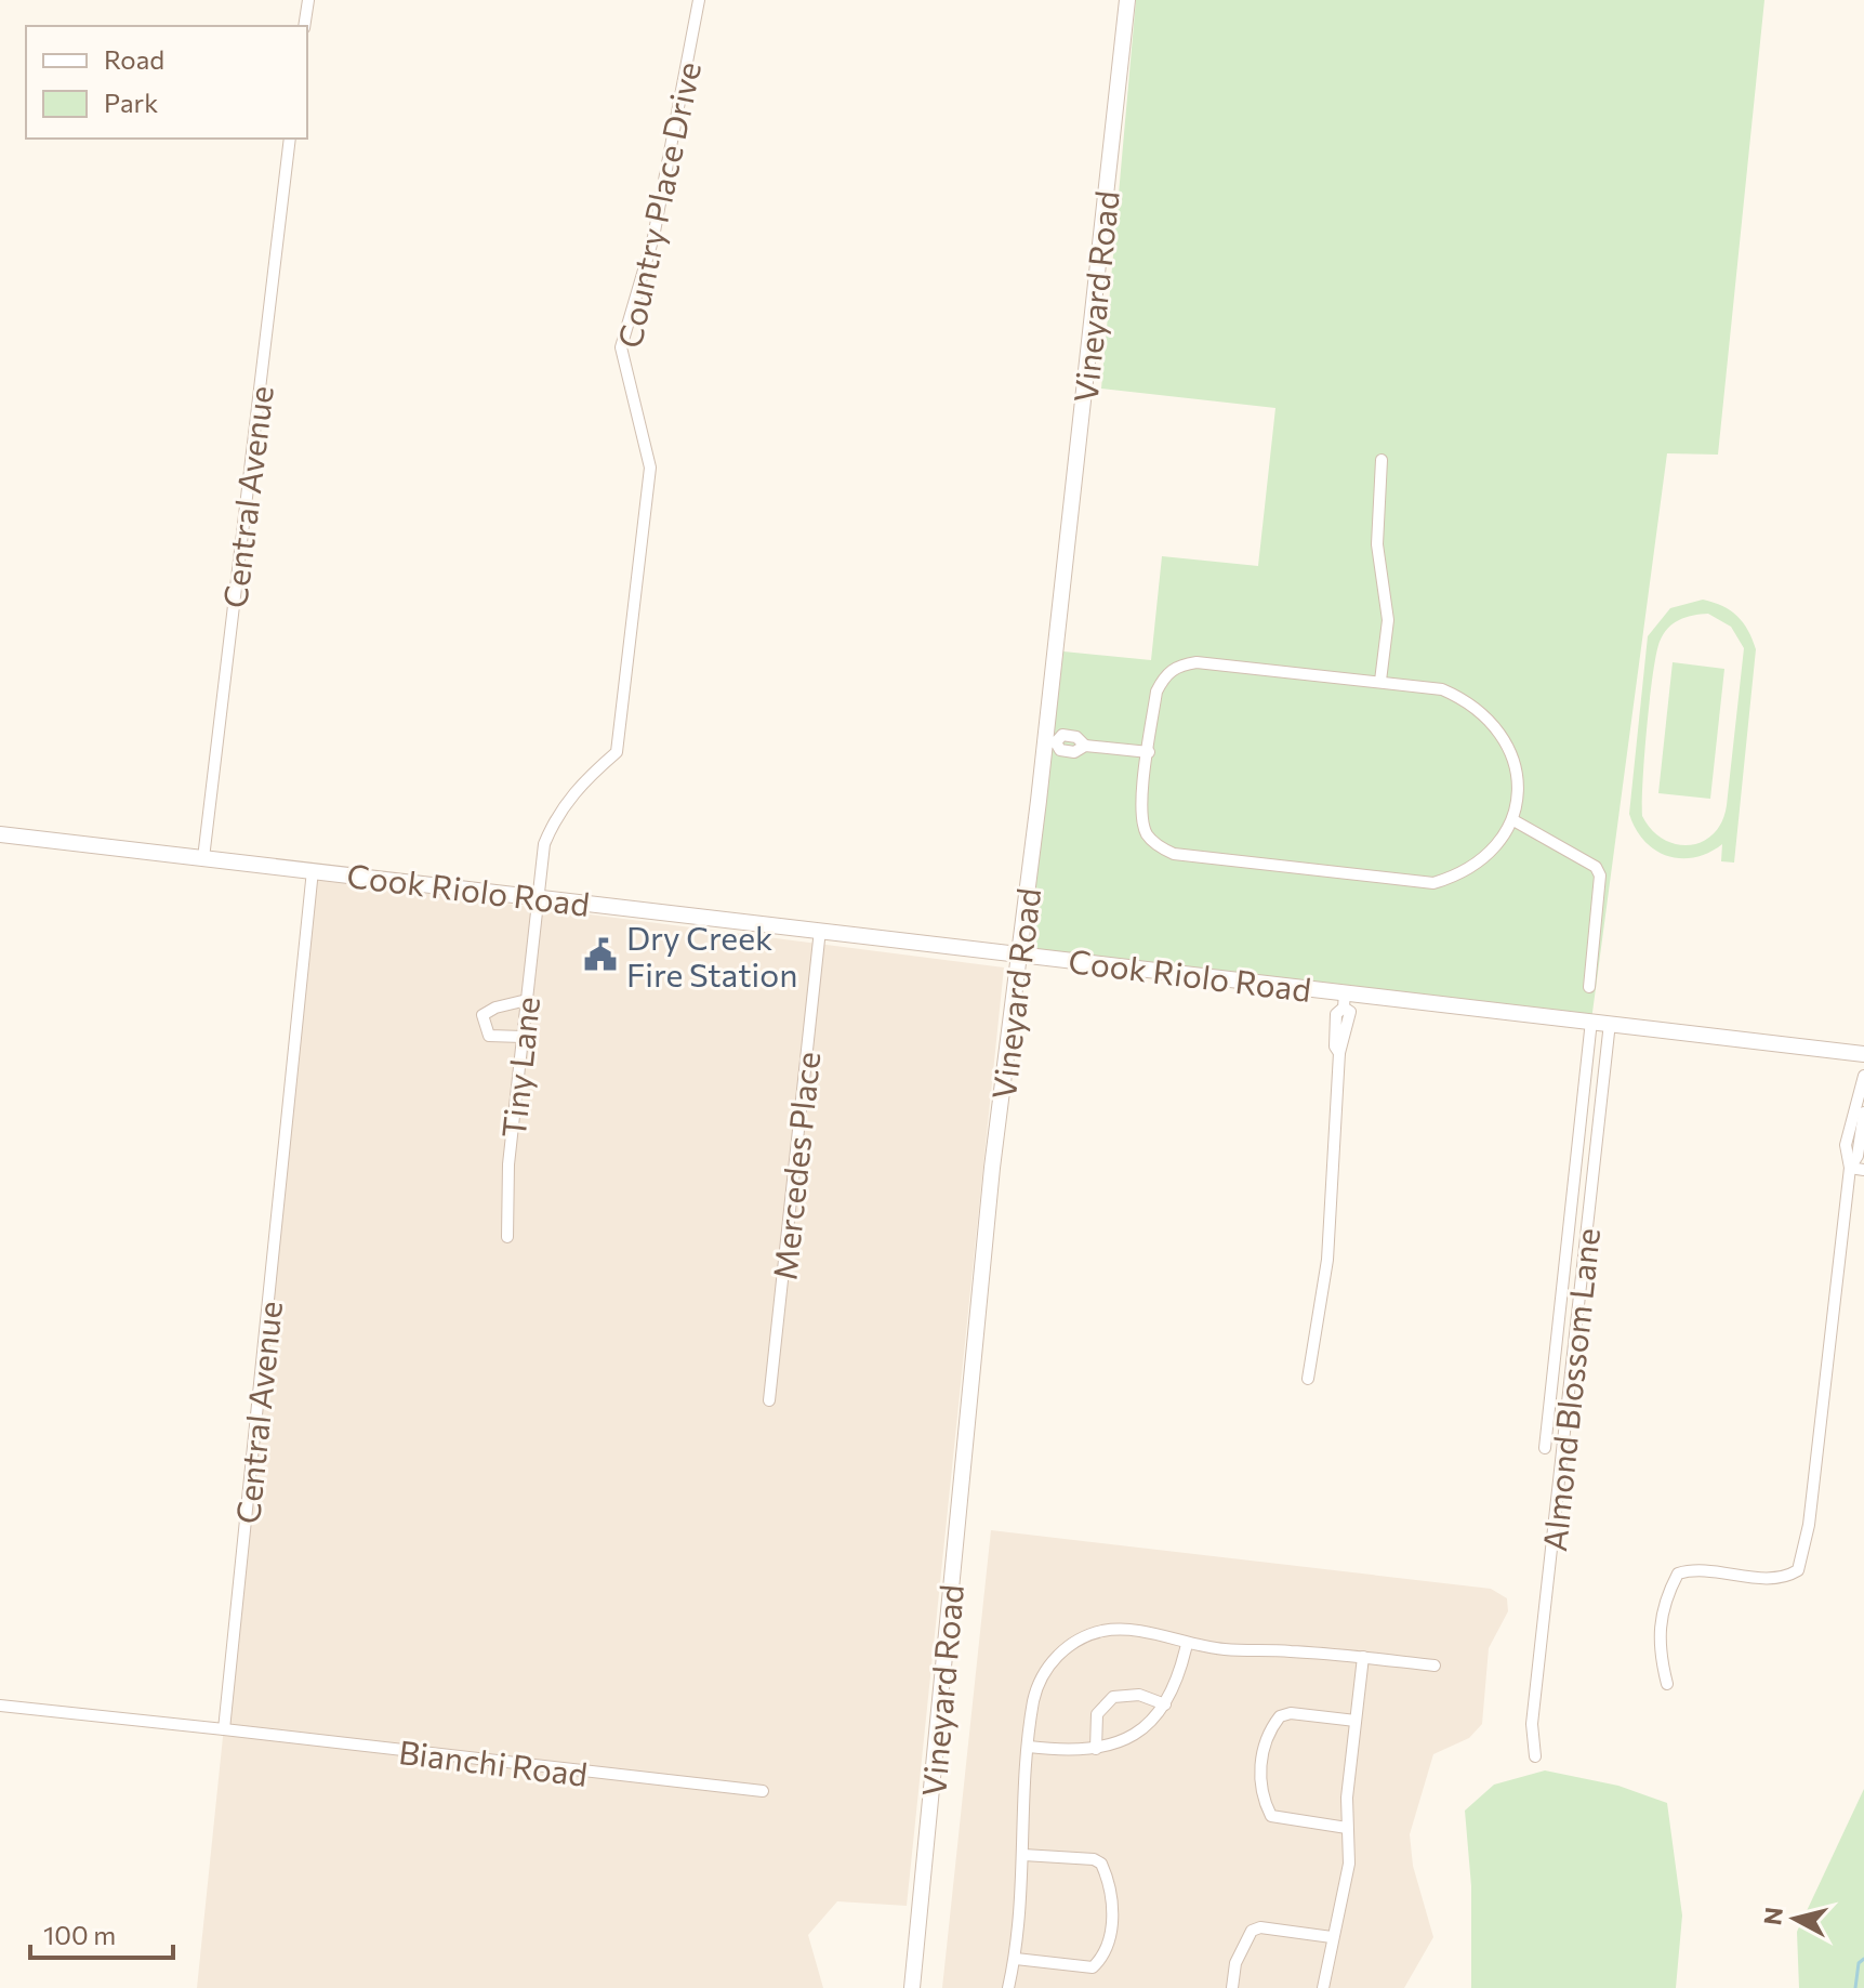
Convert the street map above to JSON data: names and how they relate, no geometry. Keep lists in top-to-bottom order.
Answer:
{
  "streets": {
    "street": [
      "Country Place Drive",
      "Vineyard Road",
      "Central Avenue",
      "Cook Riolo Road",
      "Tiny Lane",
      "Mercedes Place",
      "Almond Blossom Lane",
      "Bianchi Road"
    ]
  },
  "crossings": [
    ["Country Place Drive", "Cook Riolo Road"],
    ["Country Place Drive", "Tiny Lane"],
    ["Vineyard Road", "Cook Riolo Road"],
    ["Central Avenue", "Cook Riolo Road"],
    ["Central Avenue", "Bianchi Road"],
    ["Cook Riolo Road", "Tiny Lane"],
    ["Cook Riolo Road", "Mercedes Place"],
    ["Cook Riolo Road", "Almond Blossom Lane"]
  ],
  "places": {
    "public building": ["Dry Creek Fire Station"]
  },
  "legend": ["Road", "Park"],
  "scale_bar": "100 m",
  "north": "left"
}
